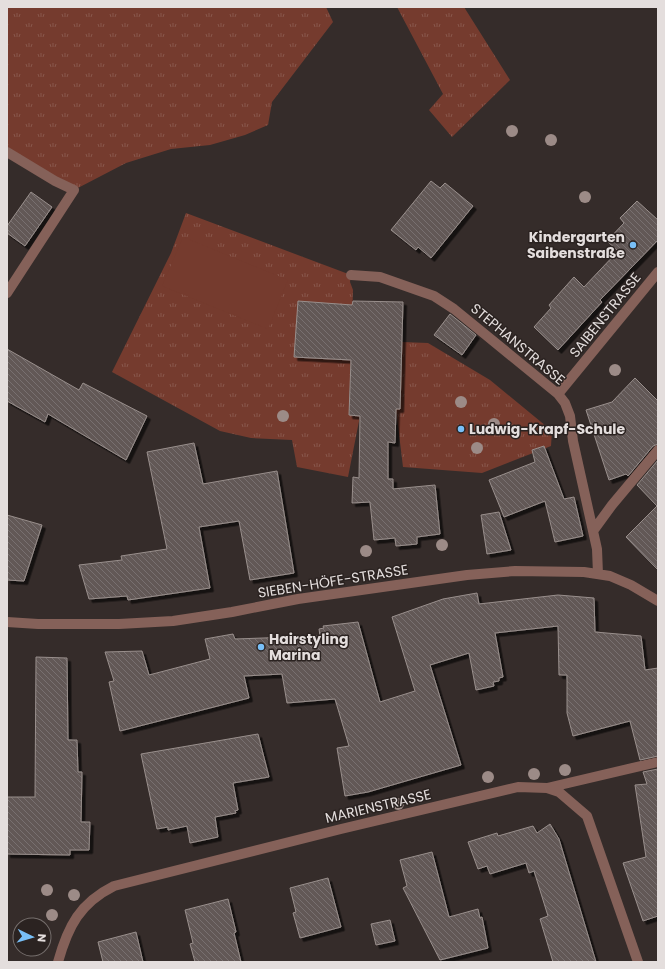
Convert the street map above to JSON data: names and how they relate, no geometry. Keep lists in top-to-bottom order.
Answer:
{
  "streets": {
    "street": [
      "SAIBENSTRASSE",
      "STEPHANSTRASSE",
      "SIEBEN-HÖFE-STRASSE",
      "MARIENSTRASSE"
    ]
  },
  "crossings": [
    ["SAIBENSTRASSE", "STEPHANSTRASSE"],
    ["STEPHANSTRASSE", "SIEBEN-HÖFE-STRASSE"]
  ],
  "places": ["Kindergarten Saibenstraße", "Ludwig-Krapf-Schule", "Hairstyling Marina"],
  "north": "right"
}
